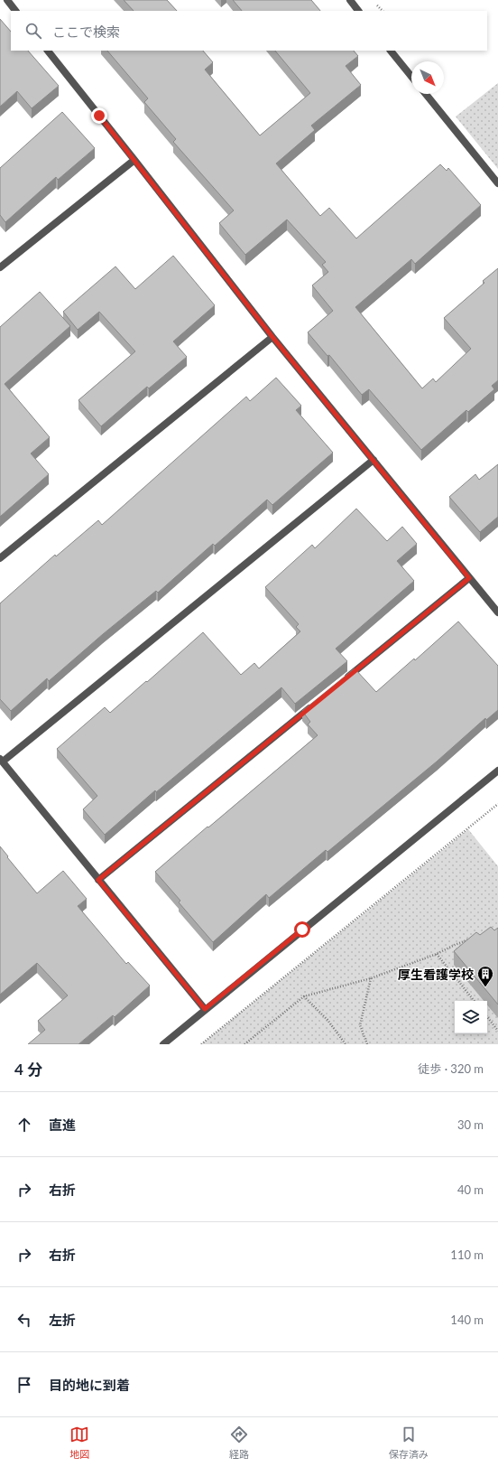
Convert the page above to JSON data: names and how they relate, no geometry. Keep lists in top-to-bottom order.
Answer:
{
  "places": {
    "building": ["厚生看護学校"]
  },
  "north": "bottom right",
  "page": {
    "search": "ここで検索",
    "heading": ["4 分", "徒歩 · 320 m"],
    "list": [
      ["直進", "30 m"],
      ["右折", "40 m"],
      ["右折", "110 m"],
      ["左折", "140 m"],
      "目的地に到着"
    ],
    "nav": ["地図", "経路", "保存済み"]
  }
}
